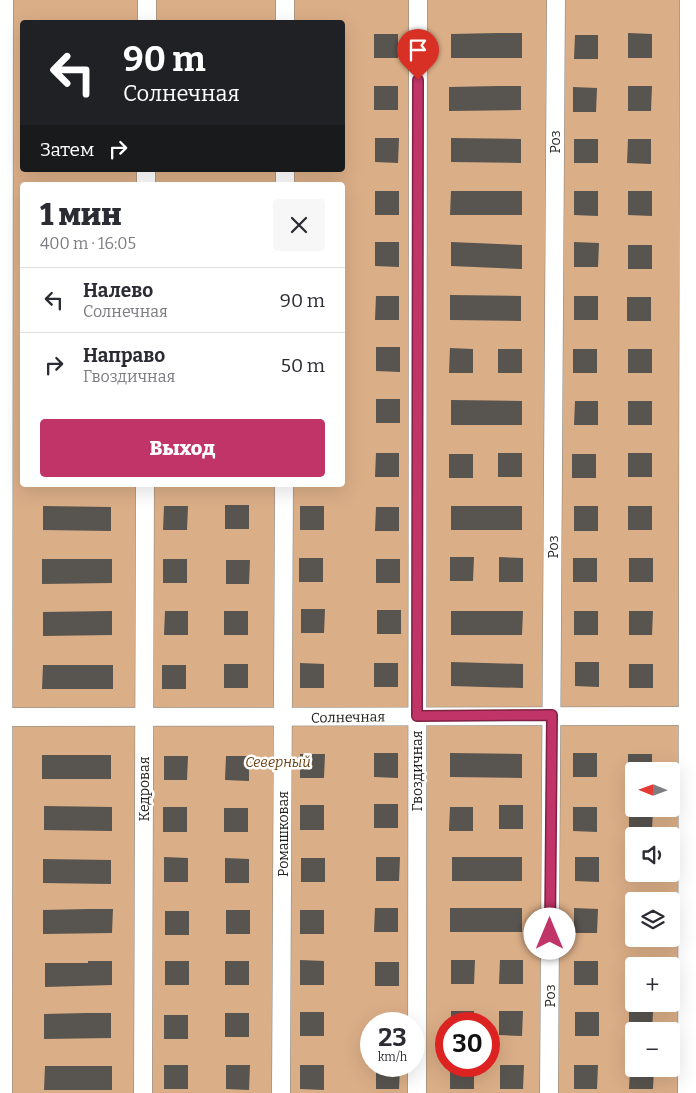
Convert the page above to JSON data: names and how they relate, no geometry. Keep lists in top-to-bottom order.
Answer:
{
  "streets": {
    "street": [
      "Роз",
      "Солнечная",
      "Гвоздичная",
      "Кедровая",
      "Ромашковая"
    ]
  },
  "crossings": [
    ["Роз", "Солнечная"],
    ["Солнечная", "Гвоздичная"],
    ["Солнечная", "Кедровая"],
    ["Солнечная", "Ромашковая"]
  ],
  "parks": ["Северный"],
  "north": "left",
  "page": {
    "turn": ["90 m", "Солнечная"],
    "then": "Затем",
    "heading": ["1 мин", "400 m · 16:05"],
    "list": [
      {
        "name": "Налево",
        "note": "Солнечная",
        "value": "90 m"
      },
      {
        "name": "Направо",
        "note": "Гвоздичная",
        "value": "50 m"
      }
    ],
    "buttons": "Выход",
    "map_buttons": ["+", "−"],
    "speed": "23 km/h",
    "limit": "30"
  }
}
